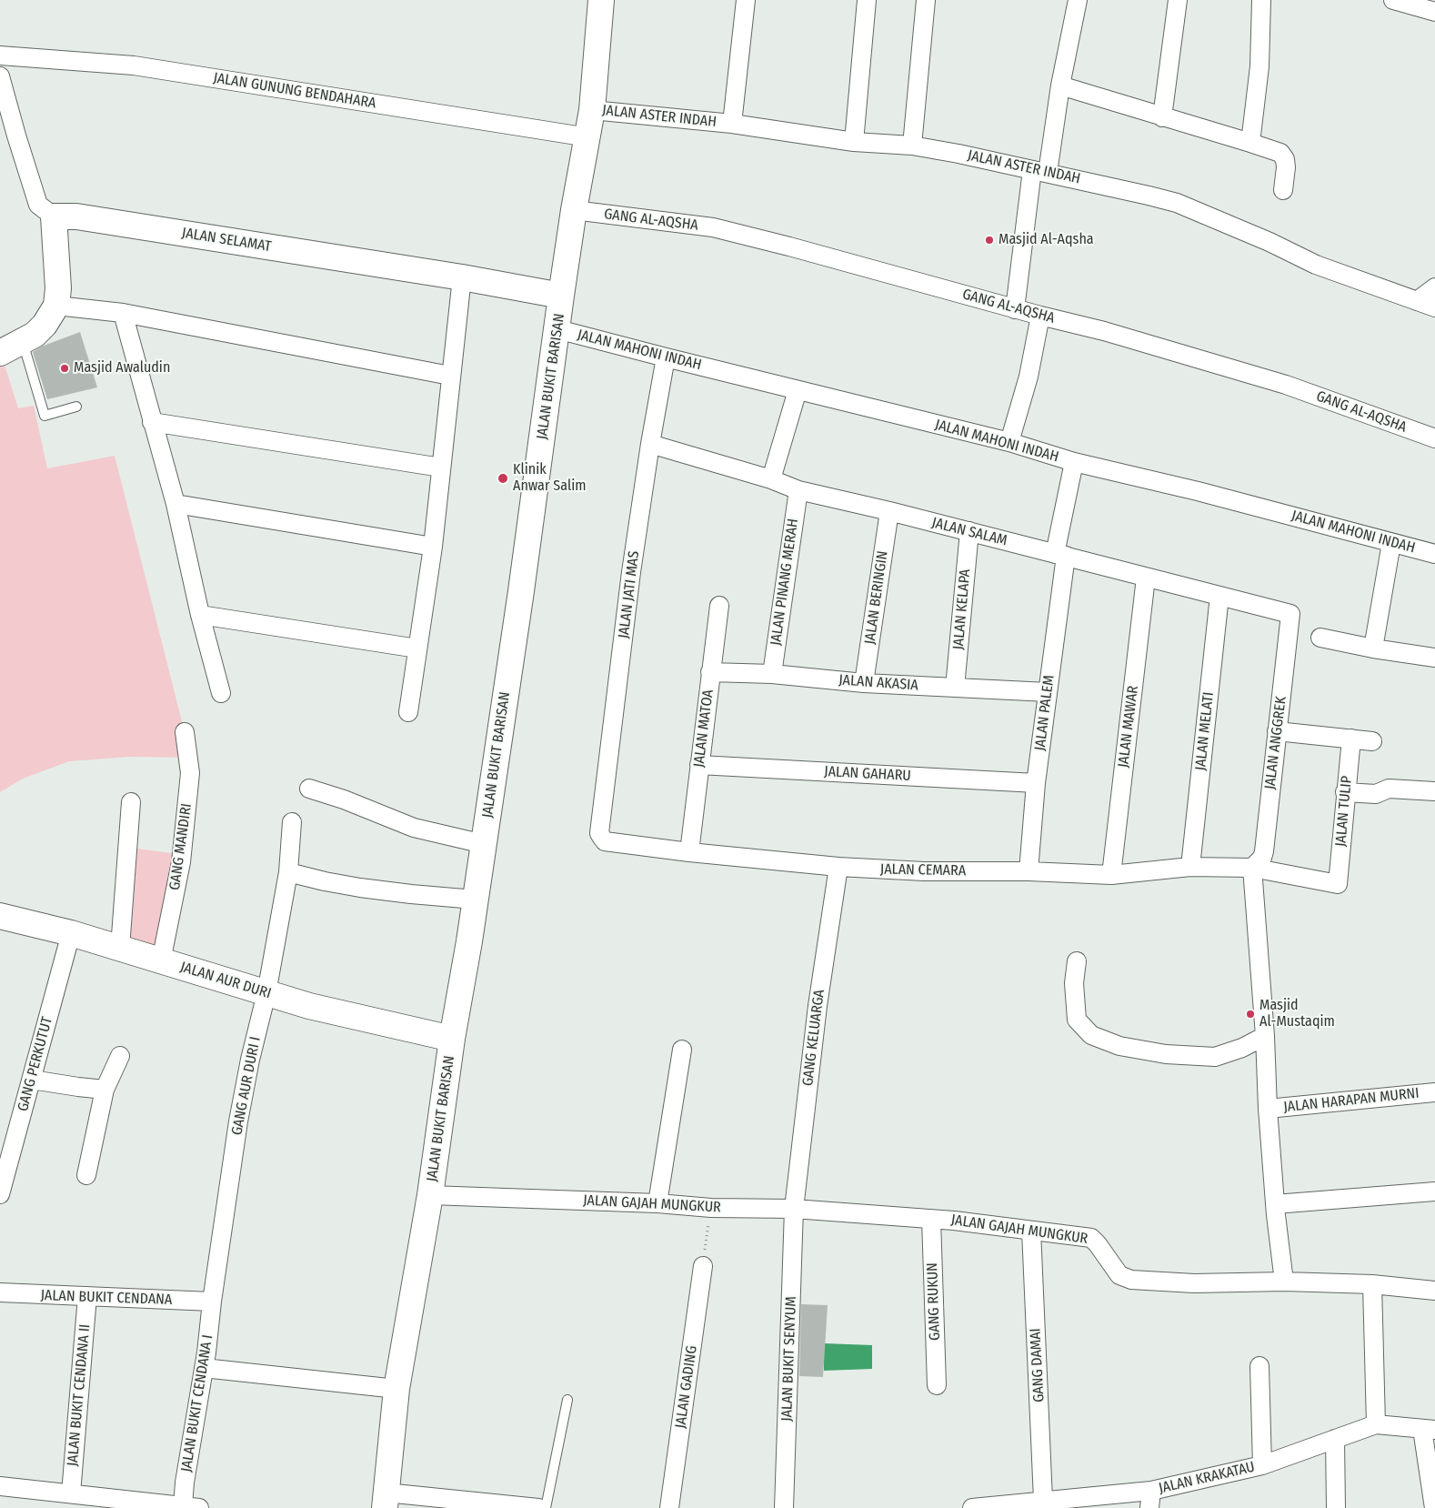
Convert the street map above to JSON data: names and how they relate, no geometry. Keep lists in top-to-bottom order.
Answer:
{
  "streets": {
    "main road": ["JALAN SELAMAT", "JALAN BUKIT BARISAN", "JALAN AUR DURI"],
    "street": [
      "JALAN GUNUNG BENDAHARA",
      "JALAN ASTER INDAH",
      "GANG AL-AQSHA",
      "JALAN MAHONI INDAH",
      "JALAN SALAM",
      "JALAN PINANG MERAH",
      "JALAN JATI MAS",
      "JALAN BERINGIN",
      "JALAN KELAPA",
      "JALAN AKASIA",
      "JALAN PALEM",
      "JALAN MAWAR",
      "JALAN MATOA",
      "JALAN MELATI",
      "JALAN ANGGREK",
      "JALAN GAHARU",
      "JALAN TULIP",
      "GANG MANDIRI",
      "JALAN CEMARA",
      "GANG KELUARGA",
      "GANG PERKUTUT",
      "GANG AUR DURI I",
      "JALAN HARAPAN MURNI",
      "JALAN GAJAH MUNGKUR",
      "JALAN BUKIT CENDANA",
      "GANG RUKUN",
      "JALAN BUKIT SENYUM",
      "GANG DAMAI",
      "JALAN GADING",
      "JALAN BUKIT CENDANA II",
      "JALAN BUKIT CENDANA I",
      "JALAN KRAKATAU"
    ]
  },
  "crossings": [
    ["JALAN GUNUNG BENDAHARA", "JALAN BUKIT BARISAN"],
    ["JALAN ASTER INDAH", "JALAN BUKIT BARISAN"],
    ["GANG AL-AQSHA", "JALAN BUKIT BARISAN"],
    ["JALAN SELAMAT", "JALAN BUKIT BARISAN"],
    ["JALAN MAHONI INDAH", "JALAN BUKIT BARISAN"],
    ["JALAN MAHONI INDAH", "JALAN JATI MAS"],
    ["JALAN MAHONI INDAH", "JALAN PALEM"],
    ["JALAN BUKIT BARISAN", "JALAN AUR DURI"],
    ["JALAN BUKIT BARISAN", "JALAN GAJAH MUNGKUR"],
    ["JALAN SALAM", "JALAN PINANG MERAH"],
    ["JALAN SALAM", "JALAN JATI MAS"],
    ["JALAN SALAM", "JALAN BERINGIN"],
    ["JALAN SALAM", "JALAN KELAPA"],
    ["JALAN SALAM", "JALAN PALEM"],
    ["JALAN SALAM", "JALAN MAWAR"],
    ["JALAN SALAM", "JALAN MELATI"],
    ["JALAN SALAM", "JALAN ANGGREK"],
    ["JALAN PINANG MERAH", "JALAN AKASIA"],
    ["JALAN JATI MAS", "JALAN CEMARA"],
    ["JALAN BERINGIN", "JALAN AKASIA"],
    ["JALAN KELAPA", "JALAN AKASIA"],
    ["JALAN AKASIA", "JALAN PALEM"],
    ["JALAN AKASIA", "JALAN MATOA"],
    ["JALAN PALEM", "JALAN GAHARU"],
    ["JALAN PALEM", "JALAN CEMARA"],
    ["JALAN MAWAR", "JALAN CEMARA"],
    ["JALAN MATOA", "JALAN GAHARU"],
    ["JALAN MATOA", "JALAN CEMARA"],
    ["JALAN MELATI", "JALAN CEMARA"],
    ["JALAN ANGGREK", "JALAN CEMARA"],
    ["JALAN TULIP", "JALAN CEMARA"],
    ["GANG MANDIRI", "JALAN AUR DURI"],
    ["JALAN CEMARA", "GANG KELUARGA"],
    ["JALAN AUR DURI", "GANG PERKUTUT"],
    ["JALAN AUR DURI", "GANG AUR DURI I"],
    ["GANG KELUARGA", "JALAN GAJAH MUNGKUR"],
    ["GANG KELUARGA", "JALAN BUKIT SENYUM"],
    ["GANG AUR DURI I", "JALAN BUKIT CENDANA"],
    ["GANG AUR DURI I", "JALAN BUKIT CENDANA I"],
    ["JALAN GAJAH MUNGKUR", "GANG RUKUN"],
    ["JALAN GAJAH MUNGKUR", "JALAN BUKIT SENYUM"],
    ["JALAN GAJAH MUNGKUR", "GANG DAMAI"],
    ["JALAN BUKIT CENDANA", "JALAN BUKIT CENDANA II"],
    ["JALAN BUKIT CENDANA", "JALAN BUKIT CENDANA I"],
    ["GANG DAMAI", "JALAN KRAKATAU"]
  ],
  "places": [
    "Masjid Al-Aqsha",
    "Masjid Awaludin",
    "Klinik Anwar Salim",
    "Masjid Al-Mustaqim"
  ]
}
